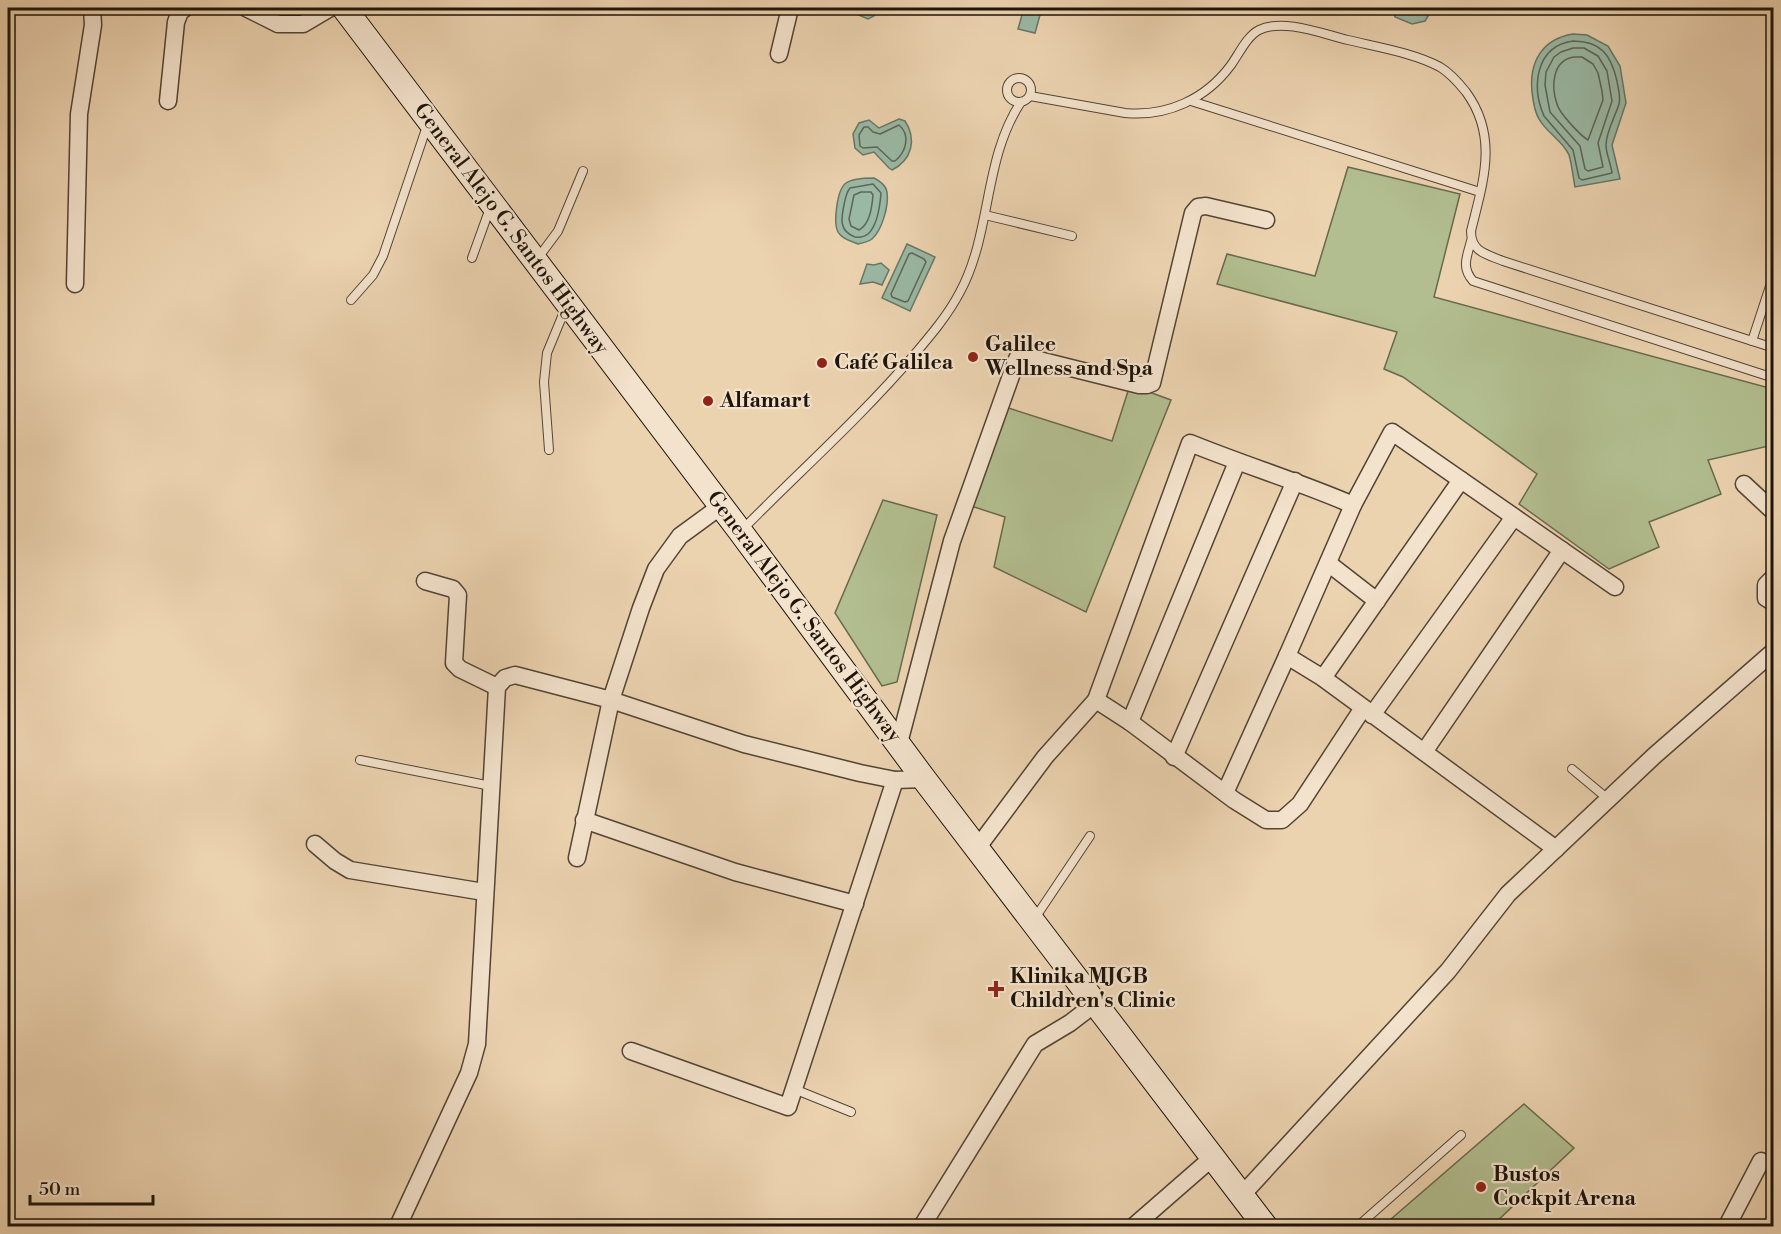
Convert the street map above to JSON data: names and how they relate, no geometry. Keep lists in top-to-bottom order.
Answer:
{
  "streets": {
    "main road": ["General Alejo G. Santos Highway"]
  },
  "places": {
    "other": [
      "Galilee Wellness and Spa",
      "Café Galilea",
      "Alfamart",
      "Bustos Cockpit Arena"
    ],
    "health": ["Klinika MJGB Children's Clinic"]
  },
  "scale_bar": "50 m"
}
